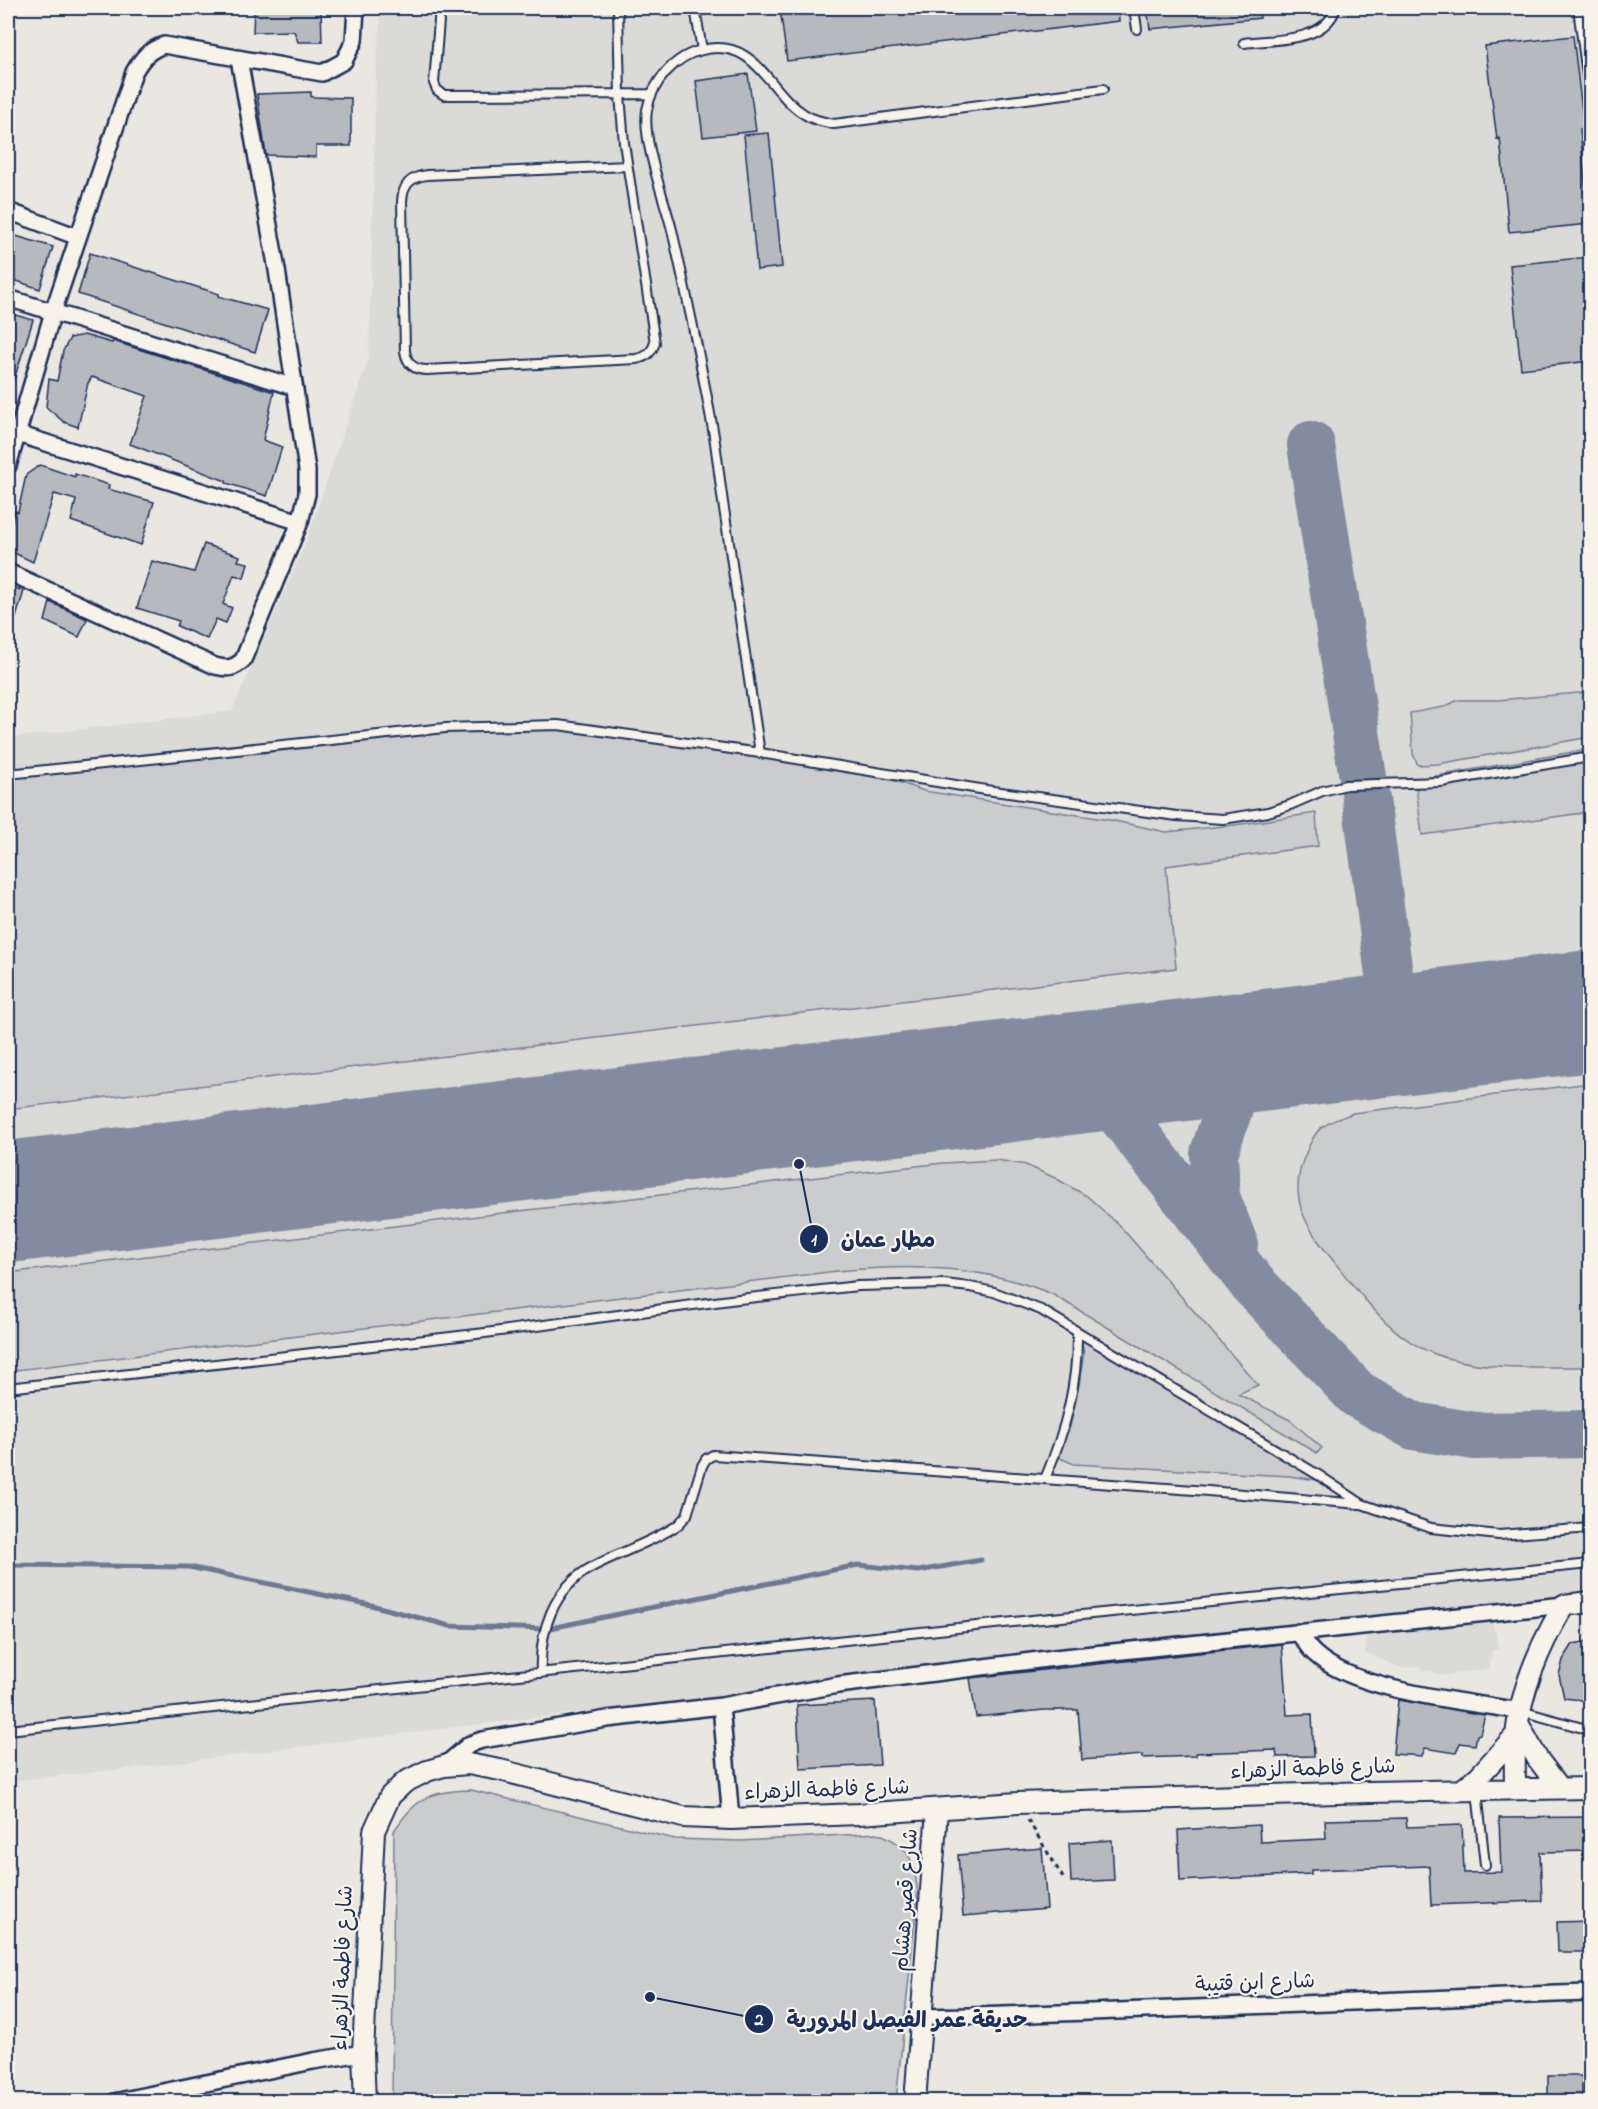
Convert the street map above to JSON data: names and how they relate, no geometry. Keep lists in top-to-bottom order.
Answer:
{
  "streets": {
    "street": ["شارع فاطمة الزهراء", "شارع قصر هشام", "شارع ابن قتيبة"]
  },
  "crossings": [
    ["شارع فاطمة الزهراء", "شارع قصر هشام"],
    ["شارع قصر هشام", "شارع ابن قتيبة"]
  ],
  "places": ["مطار عمان", "حديقة عمر الفيصل المرورية"]
}
